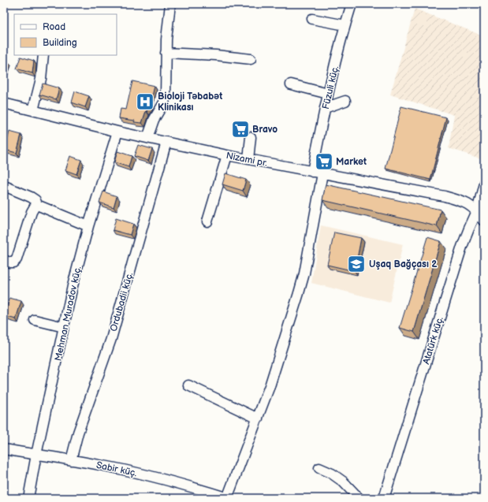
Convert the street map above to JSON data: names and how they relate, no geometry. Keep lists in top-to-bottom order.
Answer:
{
  "streets": {
    "street": [
      "Füzuli küç.",
      "Nizami pr.",
      "Ordubadii küç.",
      "Mehman Muradov küç.",
      "Atatürk küç.",
      "Sabir küç."
    ]
  },
  "crossings": [
    ["Füzuli küç.", "Nizami pr."],
    ["Nizami pr.", "Ordubadii küç."],
    ["Nizami pr.", "Mehman Muradov küç."],
    ["Nizami pr.", "Atatürk küç."],
    ["Ordubadii küç.", "Sabir küç."],
    ["Mehman Muradov küç.", "Sabir küç."]
  ],
  "places": {
    "hospital": ["Bioloji Təbabət Klinikası"],
    "supermarket": ["Bravo", "Market"],
    "school or university": ["Uşaq Bağçası 2"]
  },
  "legend": ["Road", "Building"]
}
